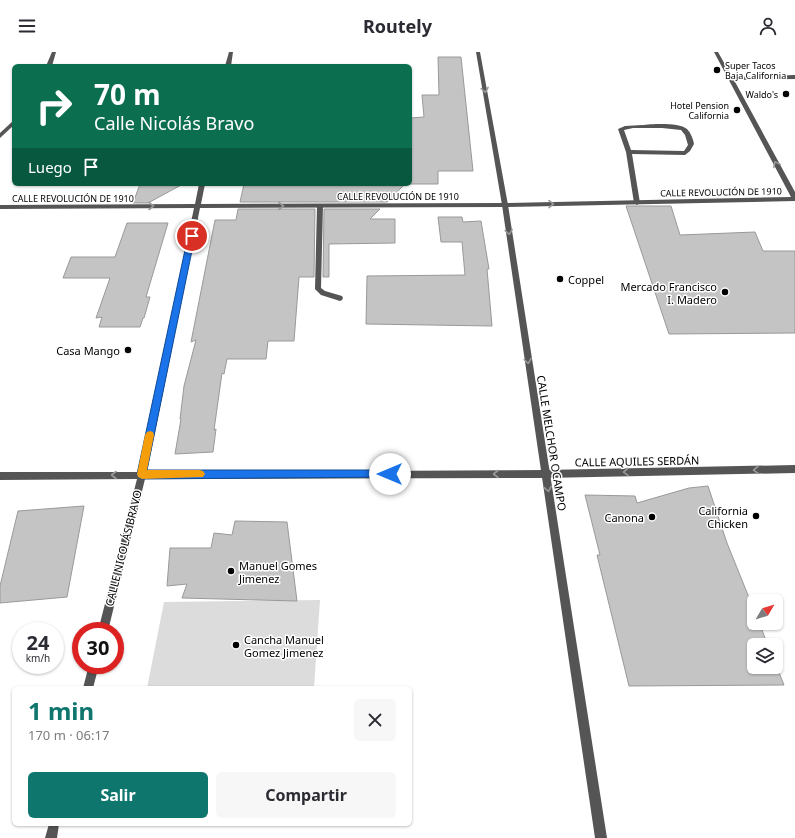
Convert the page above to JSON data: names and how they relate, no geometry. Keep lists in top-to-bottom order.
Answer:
{
  "streets": {
    "street": [
      "CALLE REVOLUCIÓN DE 1910",
      "CALLE MELCHOR OCAMPO",
      "CALLE AQUILES SERDÁN",
      "CALLE NICOLÁS BRAVO"
    ]
  },
  "crossings": [
    ["CALLE REVOLUCIÓN DE 1910", "CALLE MELCHOR OCAMPO"],
    ["CALLE REVOLUCIÓN DE 1910", "CALLE NICOLÁS BRAVO"],
    ["CALLE MELCHOR OCAMPO", "CALLE AQUILES SERDÁN"],
    ["CALLE AQUILES SERDÁN", "CALLE NICOLÁS BRAVO"]
  ],
  "one_way": ["CALLE REVOLUCIÓN DE 1910", "CALLE MELCHOR OCAMPO", "CALLE AQUILES SERDÁN"],
  "places": [
    "Super Tacos Baja California",
    "Waldo's",
    "Hotel Pension California",
    "Coppel",
    "Mercado Francisco I. Madero",
    "Casa Mango",
    "California Chicken",
    "Canona",
    "Manuel Gomes Jimenez",
    "Cancha Manuel Gomez Jimenez"
  ],
  "north": "top right",
  "page": {
    "header": "Routely",
    "turn": ["70 m", "Calle Nicolás Bravo"],
    "then": "Luego",
    "speed": "24 km/h",
    "limit": "30",
    "heading": ["1 min", "170 m · 06:17"],
    "buttons": ["Salir", "Compartir"]
  }
}
